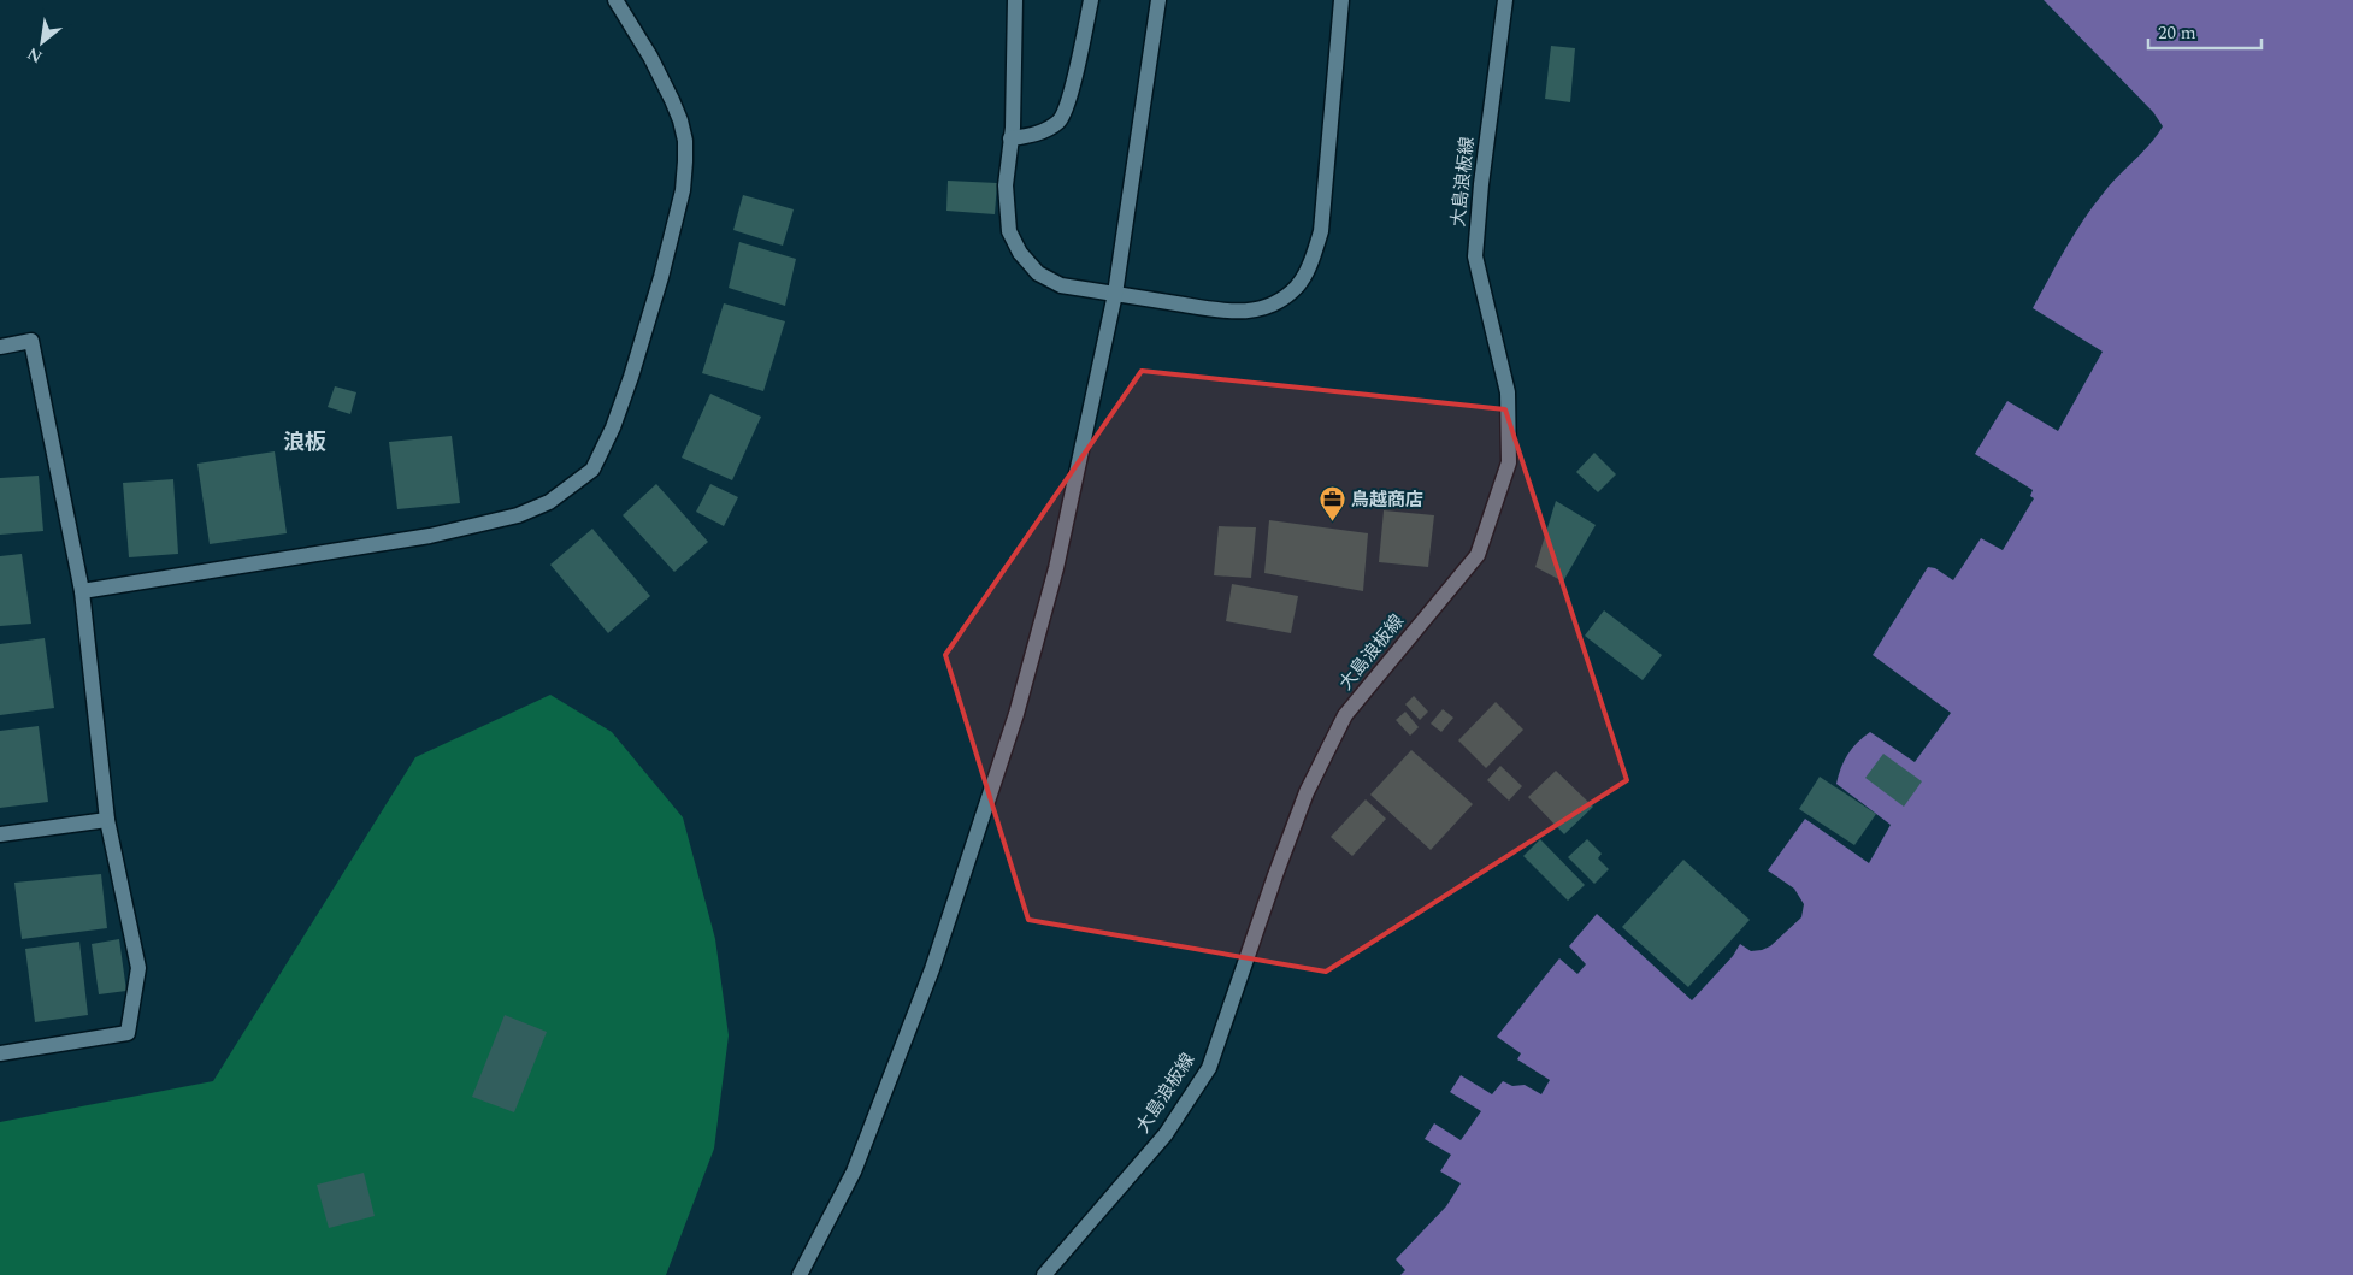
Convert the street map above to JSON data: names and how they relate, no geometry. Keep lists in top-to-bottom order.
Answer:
{
  "streets": {
    "main road": ["大島浪板線"]
  },
  "districts": ["浪板"],
  "places": {
    "office": ["鳥越商店"]
  },
  "scale_bar": "20 m",
  "north": "bottom left"
}
